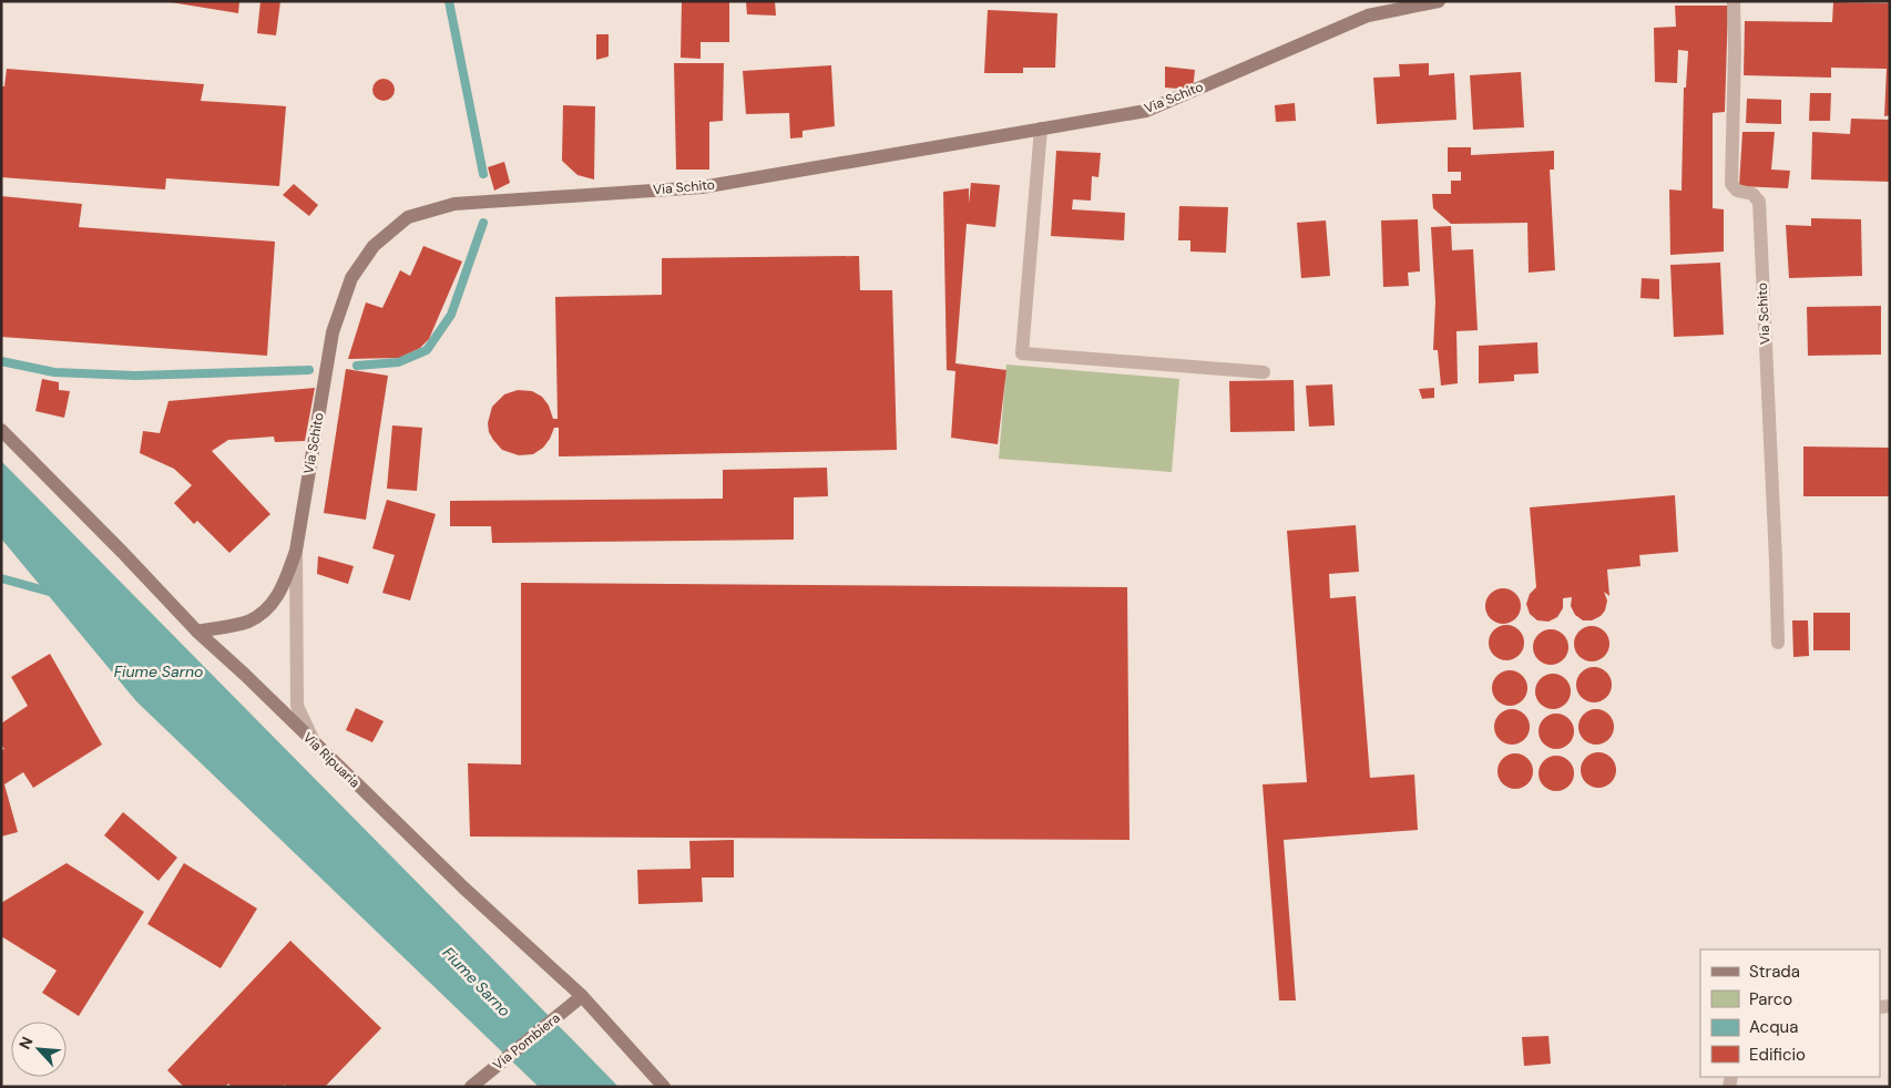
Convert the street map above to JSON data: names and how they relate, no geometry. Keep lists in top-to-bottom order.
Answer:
{
  "streets": {
    "street": ["Via Schito", "Via Ripuaria", "Via Pombiera"]
  },
  "crossings": [
    ["Via Schito", "Via Ripuaria"],
    ["Via Ripuaria", "Via Pombiera"]
  ],
  "water": ["Fiume Sarno"],
  "legend": [
    "Strada",
    "Parco",
    "Acqua",
    "Edificio"
  ],
  "north": "top left"
}
